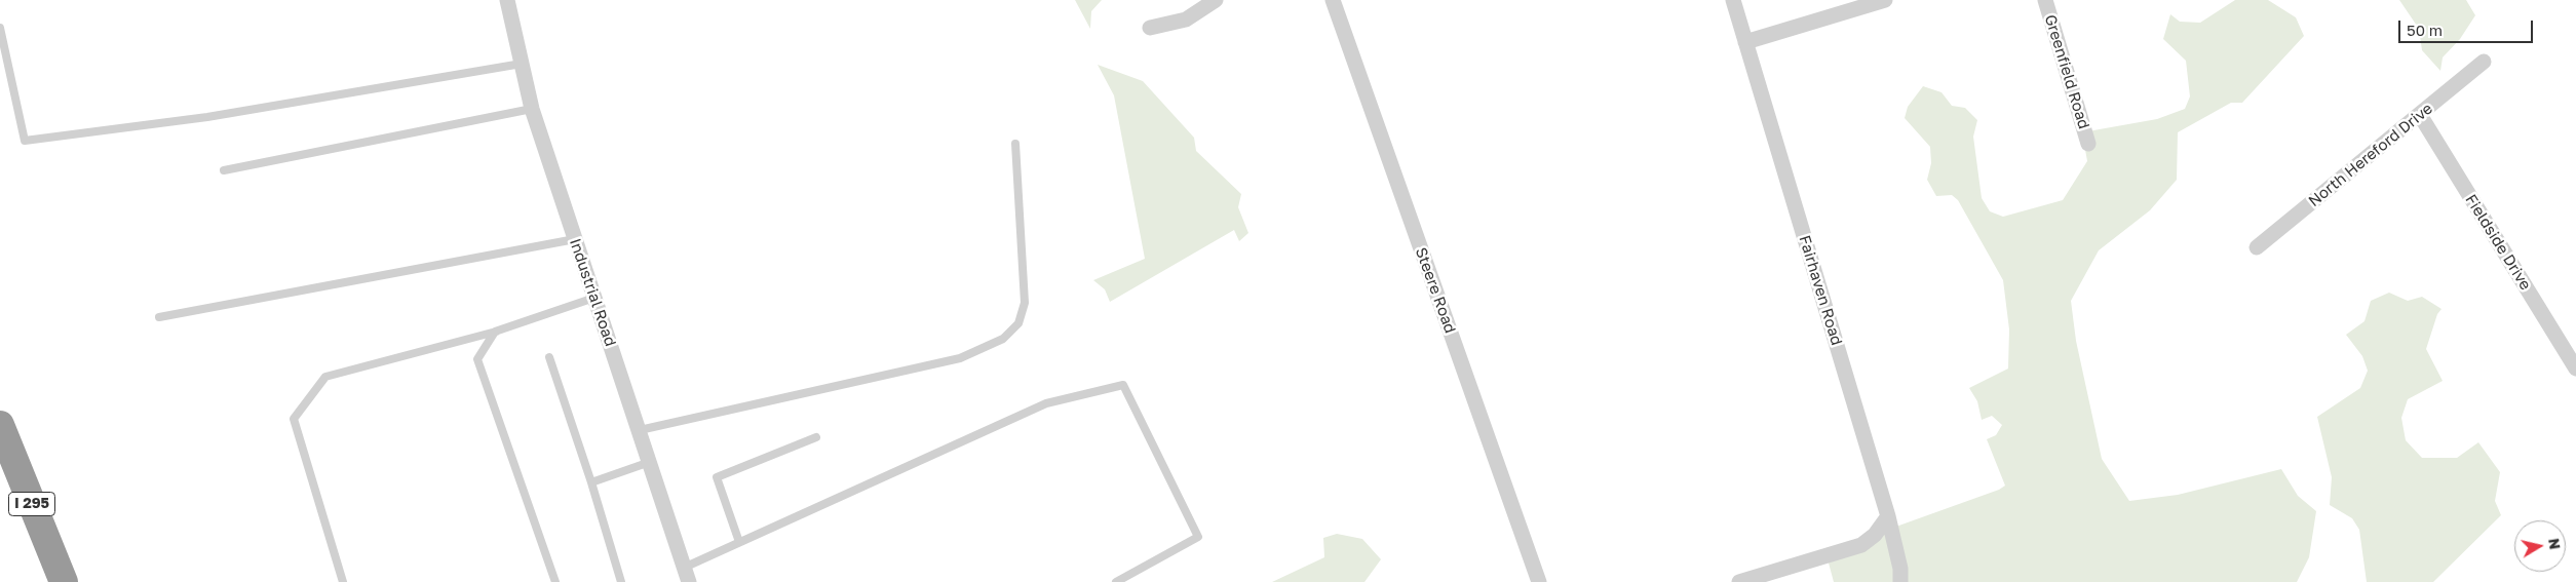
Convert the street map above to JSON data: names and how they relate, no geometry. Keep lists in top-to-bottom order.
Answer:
{
  "streets": {
    "highway": ["I 295"],
    "street": [
      "Greenfield Road",
      "North Hereford Drive",
      "Fieldside Drive",
      "Steere Road",
      "Fairhaven Road",
      "Industrial Road"
    ]
  },
  "crossings": [
    ["North Hereford Drive", "Fieldside Drive"]
  ],
  "scale_bar": "50 m",
  "north": "right"
}
